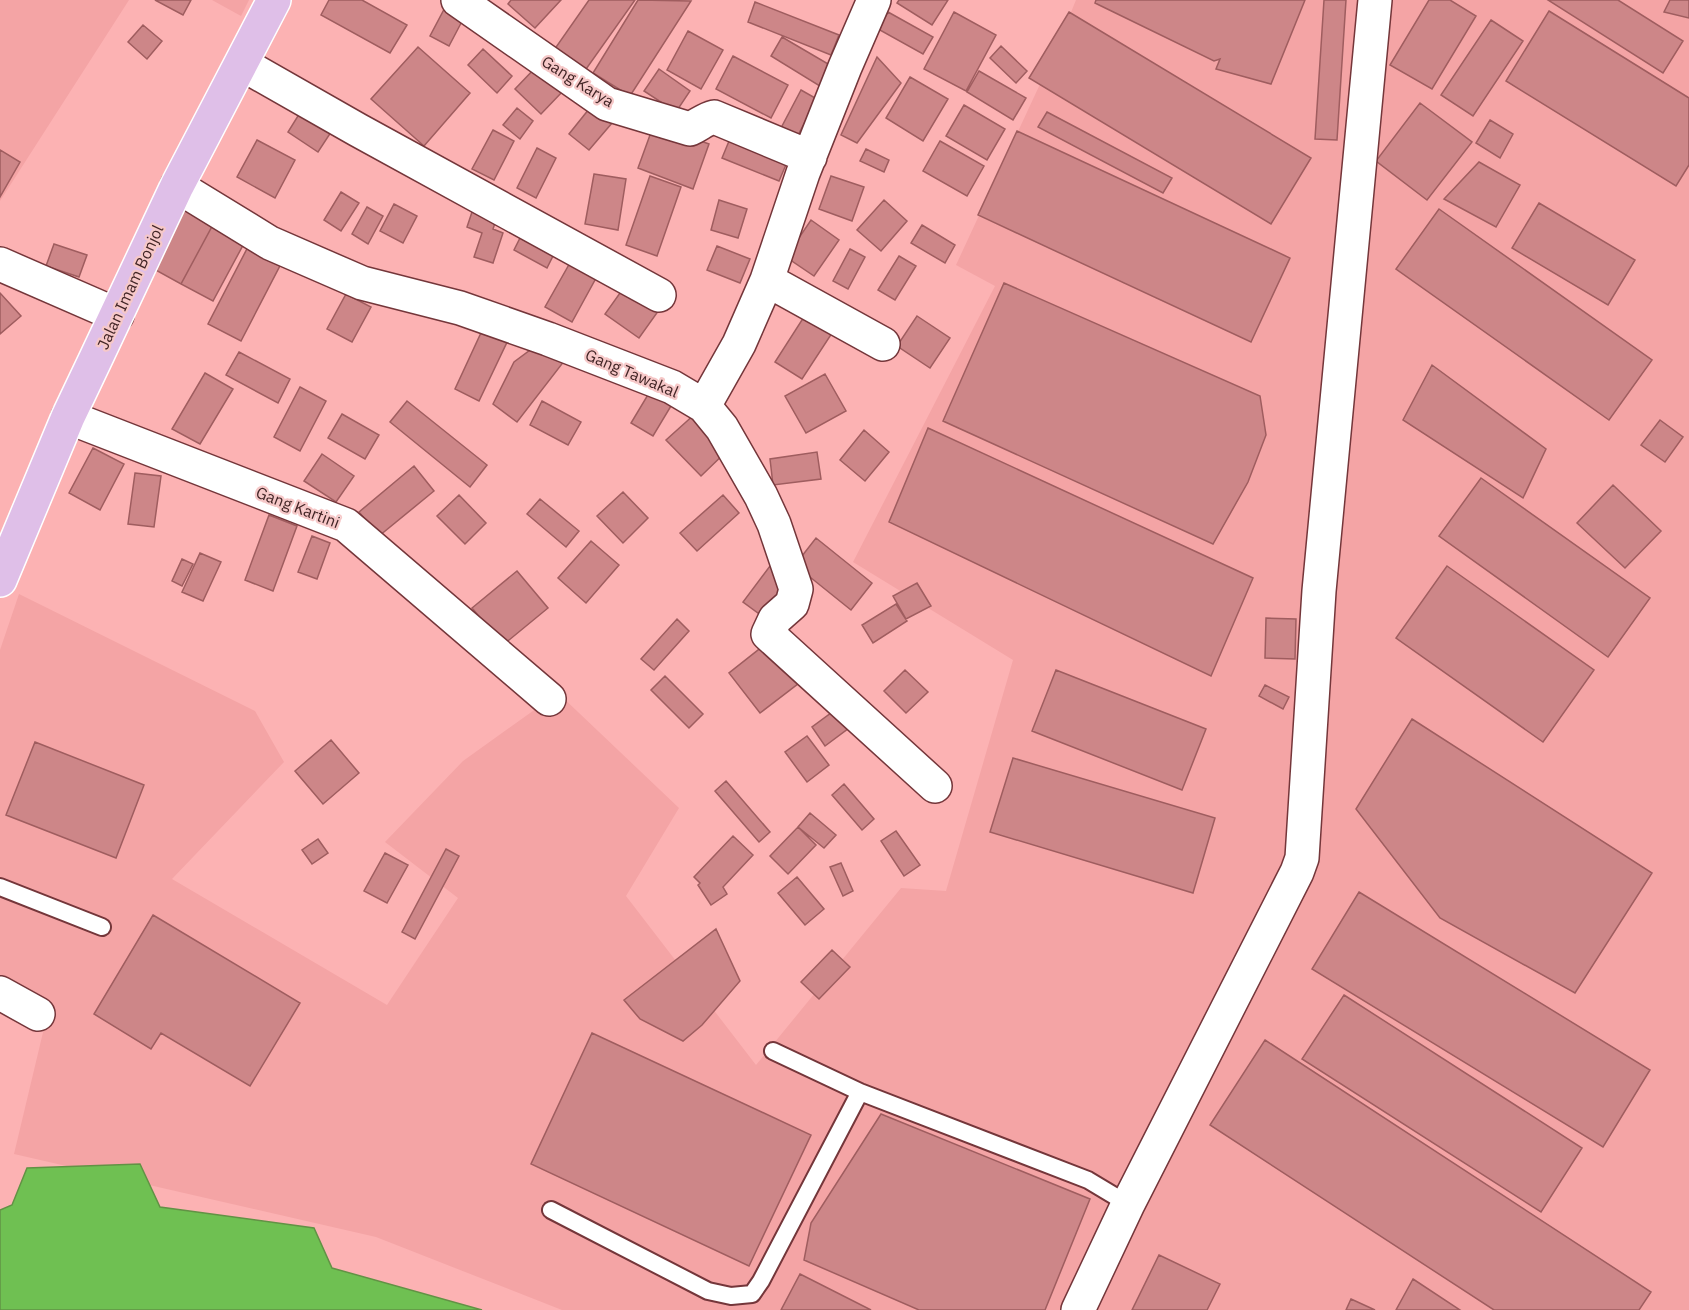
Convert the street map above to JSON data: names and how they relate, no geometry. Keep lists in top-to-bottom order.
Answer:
{
  "streets": {
    "main road": ["Jalan Imam Bonjol"],
    "street": ["Gang Karya", "Gang Tawakal", "Gang Kartini"]
  },
  "crossings": [
    ["Jalan Imam Bonjol", "Gang Tawakal"],
    ["Jalan Imam Bonjol", "Gang Kartini"]
  ]
}
